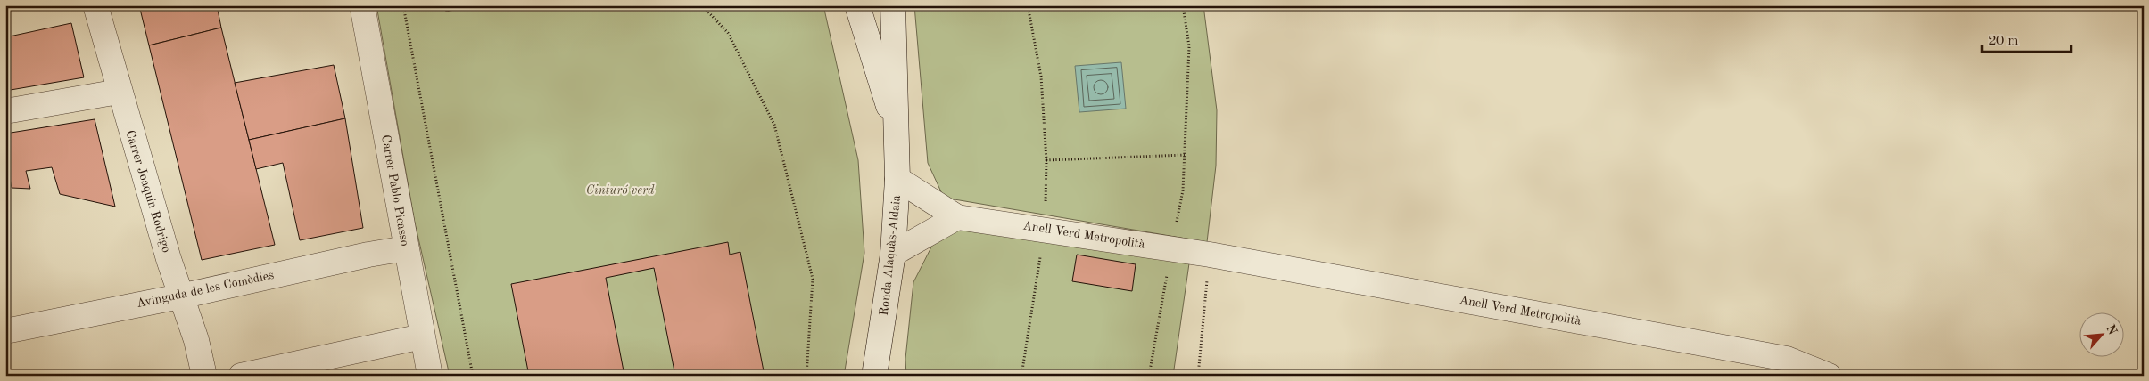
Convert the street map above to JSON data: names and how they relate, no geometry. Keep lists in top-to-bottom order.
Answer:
{
  "streets": {
    "street": [
      "Carrer Pablo Picasso",
      "Carrer Joaquín Rodrigo",
      "Anell Verd Metropolità",
      "Ronda Alaquàs-Aldaia",
      "Avinguda de les Comèdies"
    ]
  },
  "crossings": [
    ["Carrer Pablo Picasso", "Avinguda de les Comèdies"],
    ["Carrer Joaquín Rodrigo", "Avinguda de les Comèdies"],
    ["Anell Verd Metropolità", "Ronda Alaquàs-Aldaia"]
  ],
  "parks": ["Cinturó verd"],
  "scale_bar": "20 m",
  "north": "top right"
}
